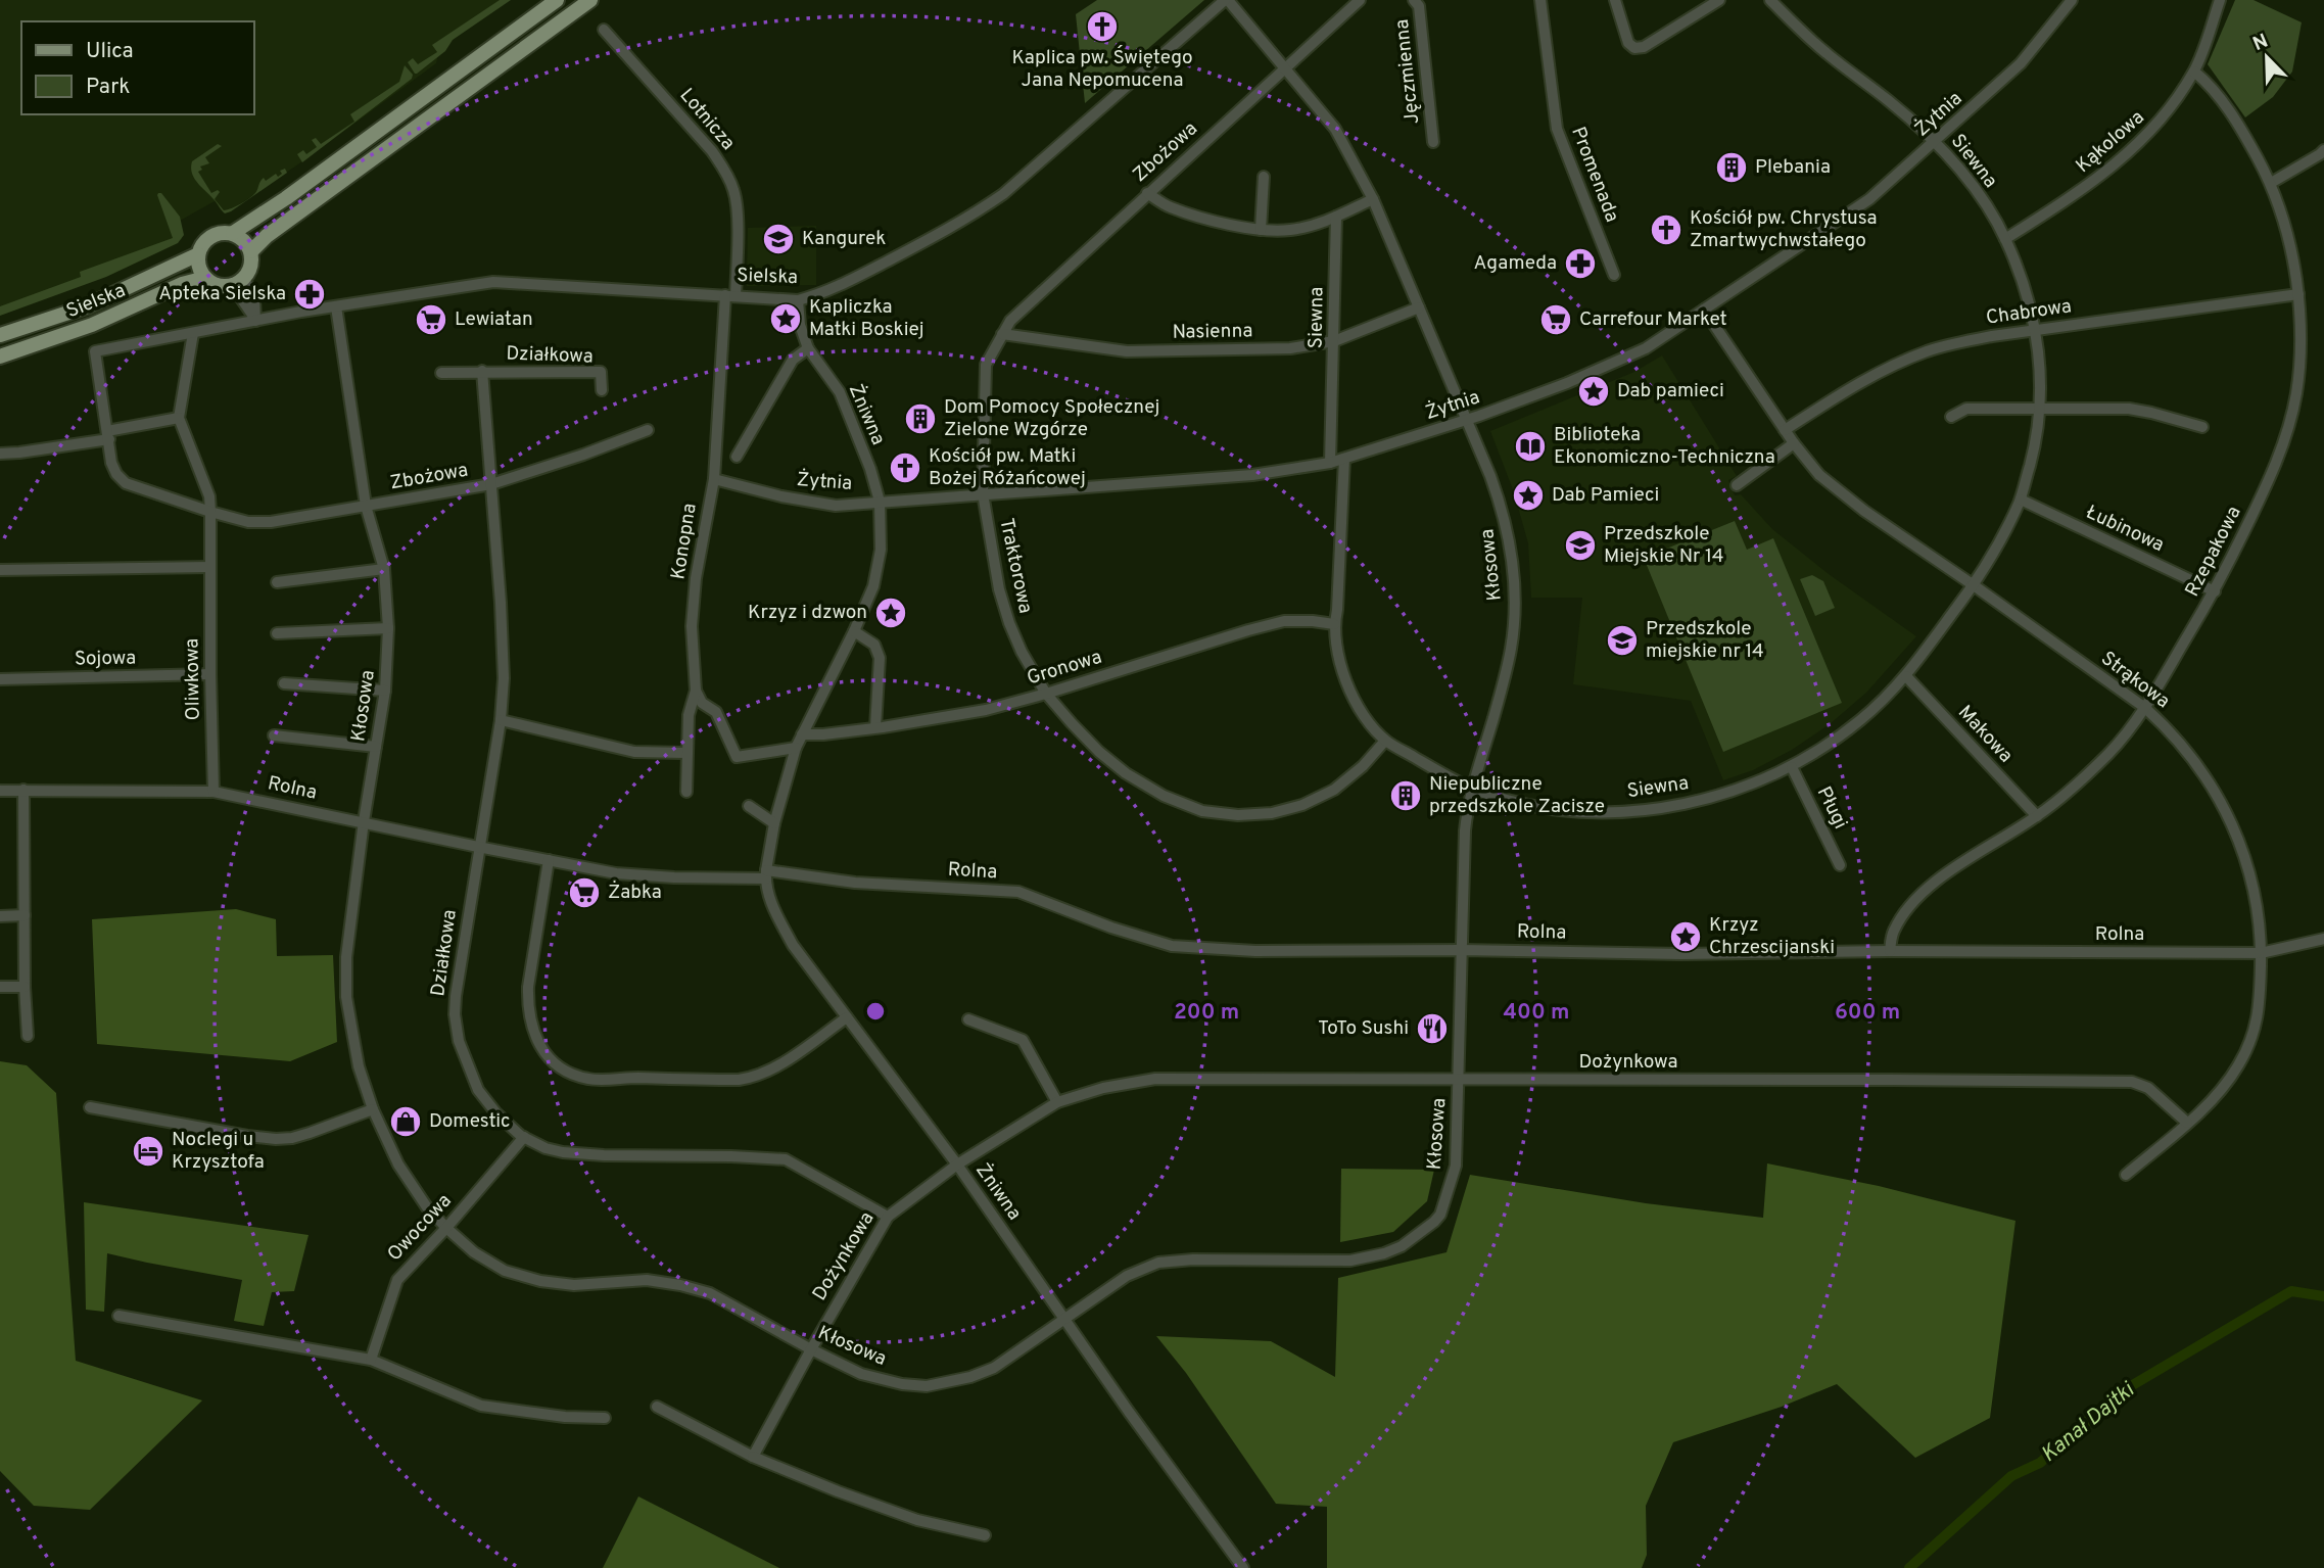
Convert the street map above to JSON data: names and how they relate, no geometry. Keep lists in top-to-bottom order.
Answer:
{
  "streets": {
    "main road": ["Sielska"],
    "street": [
      "Jęczmienna",
      "Żytnia",
      "Lotnicza",
      "Kąkolowa",
      "Zbożowa",
      "Siewna",
      "Promenada",
      "Chabrowa",
      "Nasienna",
      "Działkowa",
      "Żniwna",
      "Łubinowa",
      "Konopna",
      "Rzepakowa",
      "Kłosowa",
      "Traktorowa",
      "Sojowa",
      "Gronowa",
      "Oliwkowa",
      "Strąkowa",
      "Makowa",
      "Rolna",
      "Pługi",
      "Dożynkowa",
      "Owocowa"
    ]
  },
  "crossings": [
    ["Żytnia", "Siewna"],
    ["Żytnia", "Żniwna"],
    ["Żytnia", "Konopna"],
    ["Żytnia", "Kłosowa"],
    ["Żytnia", "Traktorowa"],
    ["Żytnia", "Strąkowa"],
    ["Lotnicza", "Sielska"],
    ["Lotnicza", "Konopna"],
    ["Kąkolowa", "Siewna"],
    ["Kąkolowa", "Rzepakowa"],
    ["Zbożowa", "Sielska"],
    ["Zbożowa", "Nasienna"],
    ["Zbożowa", "Działkowa"],
    ["Zbożowa", "Kłosowa"],
    ["Zbożowa", "Traktorowa"],
    ["Zbożowa", "Oliwkowa"],
    ["Siewna", "Chabrowa"],
    ["Siewna", "Nasienna"],
    ["Siewna", "Łubinowa"],
    ["Siewna", "Kłosowa"],
    ["Siewna", "Traktorowa"],
    ["Siewna", "Gronowa"],
    ["Siewna", "Strąkowa"],
    ["Siewna", "Makowa"],
    ["Siewna", "Pługi"],
    ["Sielska", "Żniwna"],
    ["Sielska", "Konopna"],
    ["Sielska", "Kłosowa"],
    ["Chabrowa", "Rzepakowa"],
    ["Chabrowa", "Strąkowa"],
    ["Nasienna", "Kłosowa"],
    ["Nasienna", "Traktorowa"],
    ["Działkowa", "Rolna"],
    ["Działkowa", "Dożynkowa"],
    ["Działkowa", "Owocowa"],
    ["Żniwna", "Kłosowa"],
    ["Żniwna", "Gronowa"],
    ["Żniwna", "Rolna"],
    ["Żniwna", "Dożynkowa"],
    ["Łubinowa", "Rzepakowa"],
    ["Rzepakowa", "Strąkowa"],
    ["Rzepakowa", "Makowa"],
    ["Rzepakowa", "Rolna"],
    ["Kłosowa", "Rolna"],
    ["Kłosowa", "Dożynkowa"],
    ["Kłosowa", "Owocowa"],
    ["Traktorowa", "Gronowa"],
    ["Sojowa", "Oliwkowa"],
    ["Oliwkowa", "Rolna"],
    ["Strąkowa", "Rolna"],
    ["Strąkowa", "Dożynkowa"]
  ],
  "water": ["Kanał Dajtki"],
  "places": {
    "church": ["Kaplica pw. Świętego Jana Nepomucena", "Kościół pw. Chrystusa Zmartwychwstałego", "Kościół pw. Matki Bożej Różańcowej"],
    "building": ["Plebania", "Dom Pomocy Społecznej Zielone Wzgórze", "Niepubliczne przedszkole Zacisze"],
    "school or university": ["Kangurek", "Przedszkole Miejskie Nr 14", "Przedszkole miejskie nr 14"],
    "pharmacy": ["Agameda", "Apteka Sielska"],
    "place": [
      "Kapliczka Matki Boskiej",
      "Dab pamieci",
      "Dab Pamieci",
      "Krzyz i dzwon",
      "Krzyz Chrzescijanski"
    ],
    "supermarket": ["Lewiatan", "Carrefour Market", "Żabka"],
    "library": ["Biblioteka Ekonomiczno-Techniczna"],
    "restaurant": ["ToTo Sushi"],
    "shop": ["Domestic"],
    "hotel": ["Noclegi u Krzysztofa"]
  },
  "legend": ["Ulica", "Park"],
  "north": "top left",
  "rings": ["200 m", "400 m", "600 m"]
}
